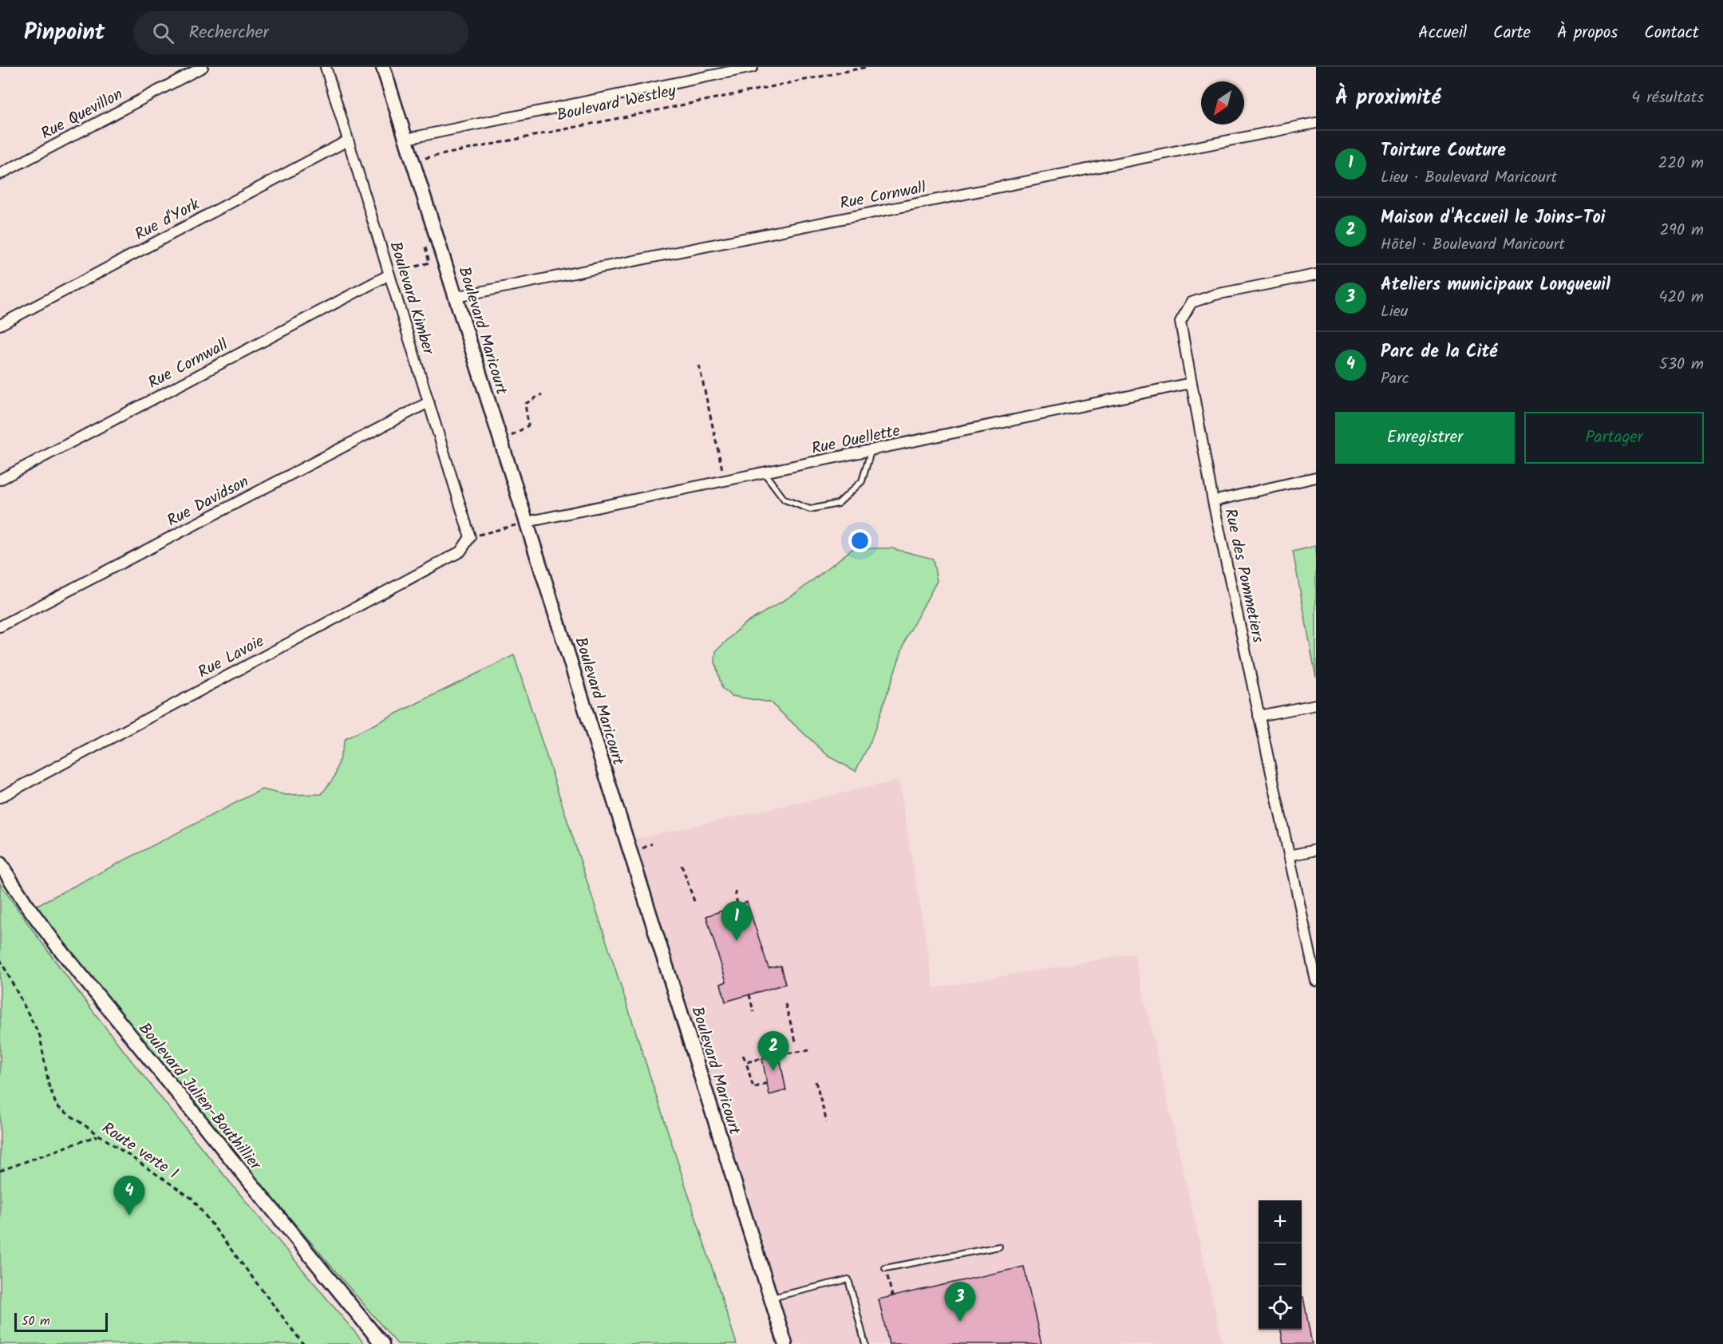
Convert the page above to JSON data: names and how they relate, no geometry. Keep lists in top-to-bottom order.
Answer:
{
  "streets": {
    "street": [
      "Boulevard Westley",
      "Rue Quevillon",
      "Rue Cornwall",
      "Rue d'York",
      "Boulevard Kimber",
      "Boulevard Maricourt",
      "Rue Ouellette",
      "Rue Davidson",
      "Rue des Pommetiers",
      "Rue Lavoie",
      "Boulevard Julien-Bouthillier"
    ],
    "path": ["Route verte 1"]
  },
  "crossings": [
    ["Boulevard Westley", "Boulevard Maricourt"],
    ["Rue Cornwall", "Boulevard Kimber"],
    ["Rue Cornwall", "Boulevard Maricourt"],
    ["Rue d'York", "Boulevard Kimber"],
    ["Boulevard Kimber", "Rue Davidson"],
    ["Boulevard Kimber", "Rue Lavoie"],
    ["Boulevard Maricourt", "Rue Ouellette"],
    ["Rue Ouellette", "Rue des Pommetiers"]
  ],
  "scale_bar": "50 m",
  "north": "bottom left",
  "page": {
    "header": "Pinpoint",
    "search": "Rechercher",
    "nav": [
      "Accueil",
      "Carte",
      "À propos",
      "Contact"
    ],
    "heading": ["À proximité", "4 résultats"],
    "list": [
      {
        "mark": "1",
        "name": "Toirture Couture",
        "note": "Lieu · Boulevard Maricourt",
        "value": "220 m"
      },
      {
        "mark": "2",
        "name": "Maison d'Accueil le Joins-Toi",
        "note": "Hôtel · Boulevard Maricourt",
        "value": "290 m"
      },
      {
        "mark": "3",
        "name": "Ateliers municipaux Longueuil",
        "note": "Lieu",
        "value": "420 m"
      },
      {
        "mark": "4",
        "name": "Parc de la Cité",
        "note": "Parc",
        "value": "530 m"
      }
    ],
    "buttons": ["Enregistrer", "Partager"],
    "pins": [
      "1",
      "2",
      "4",
      "3"
    ],
    "map_buttons": ["+", "−"],
    "scale": "50 m"
  }
}
